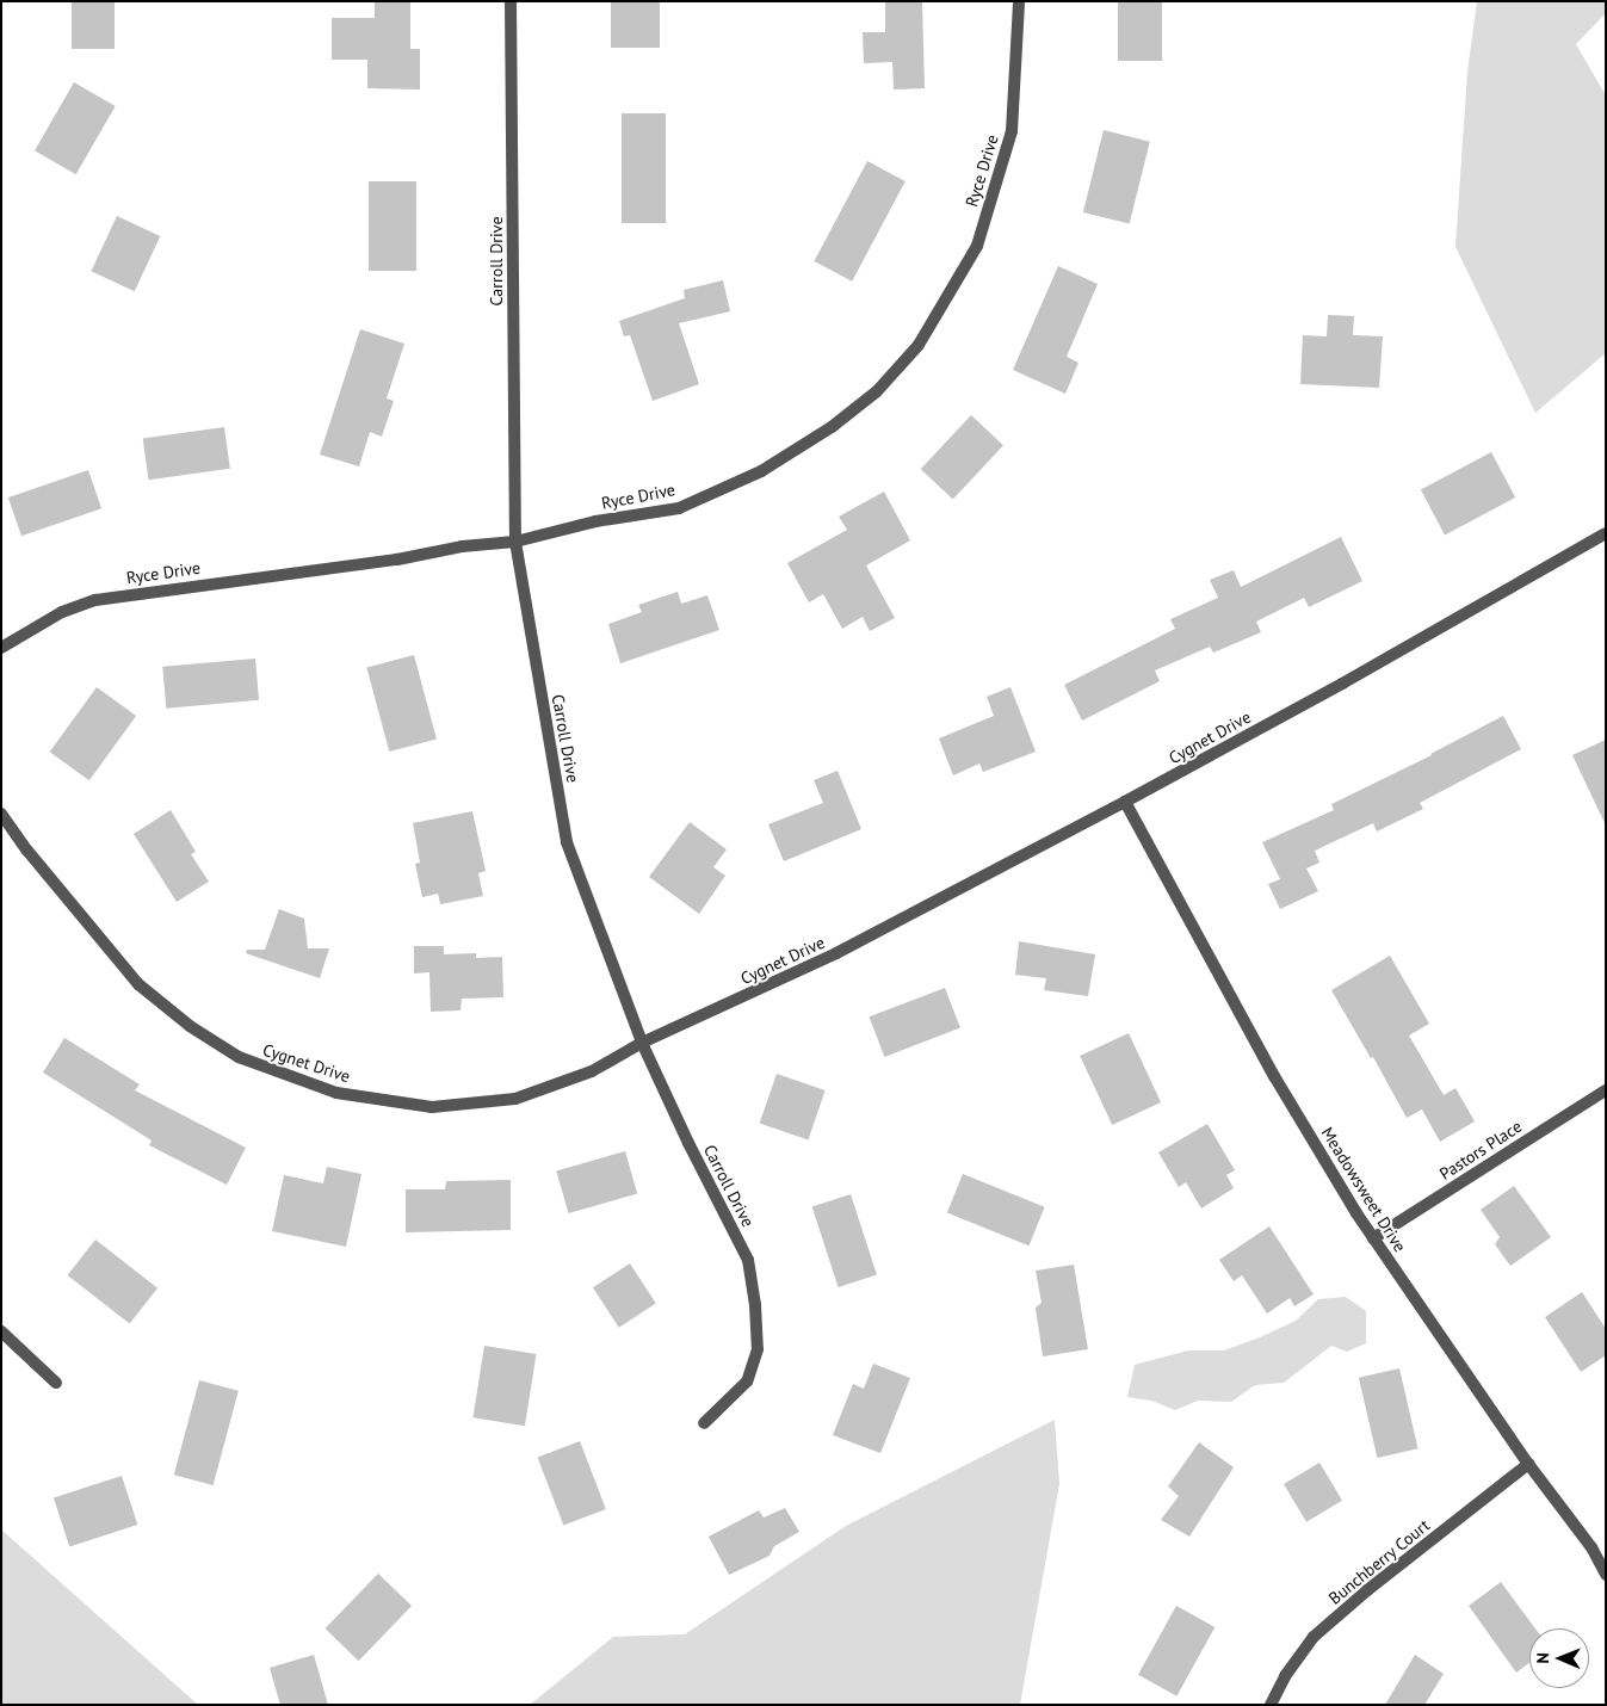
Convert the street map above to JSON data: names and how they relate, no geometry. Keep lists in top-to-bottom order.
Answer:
{
  "streets": {
    "street": [
      "Ryce Drive",
      "Carroll Drive",
      "Cygnet Drive",
      "Pastors Place",
      "Meadowsweet Drive",
      "Bunchberry Court"
    ]
  },
  "crossings": [
    ["Ryce Drive", "Carroll Drive"],
    ["Carroll Drive", "Cygnet Drive"],
    ["Cygnet Drive", "Meadowsweet Drive"],
    ["Pastors Place", "Meadowsweet Drive"],
    ["Meadowsweet Drive", "Bunchberry Court"]
  ],
  "north": "left"
}
